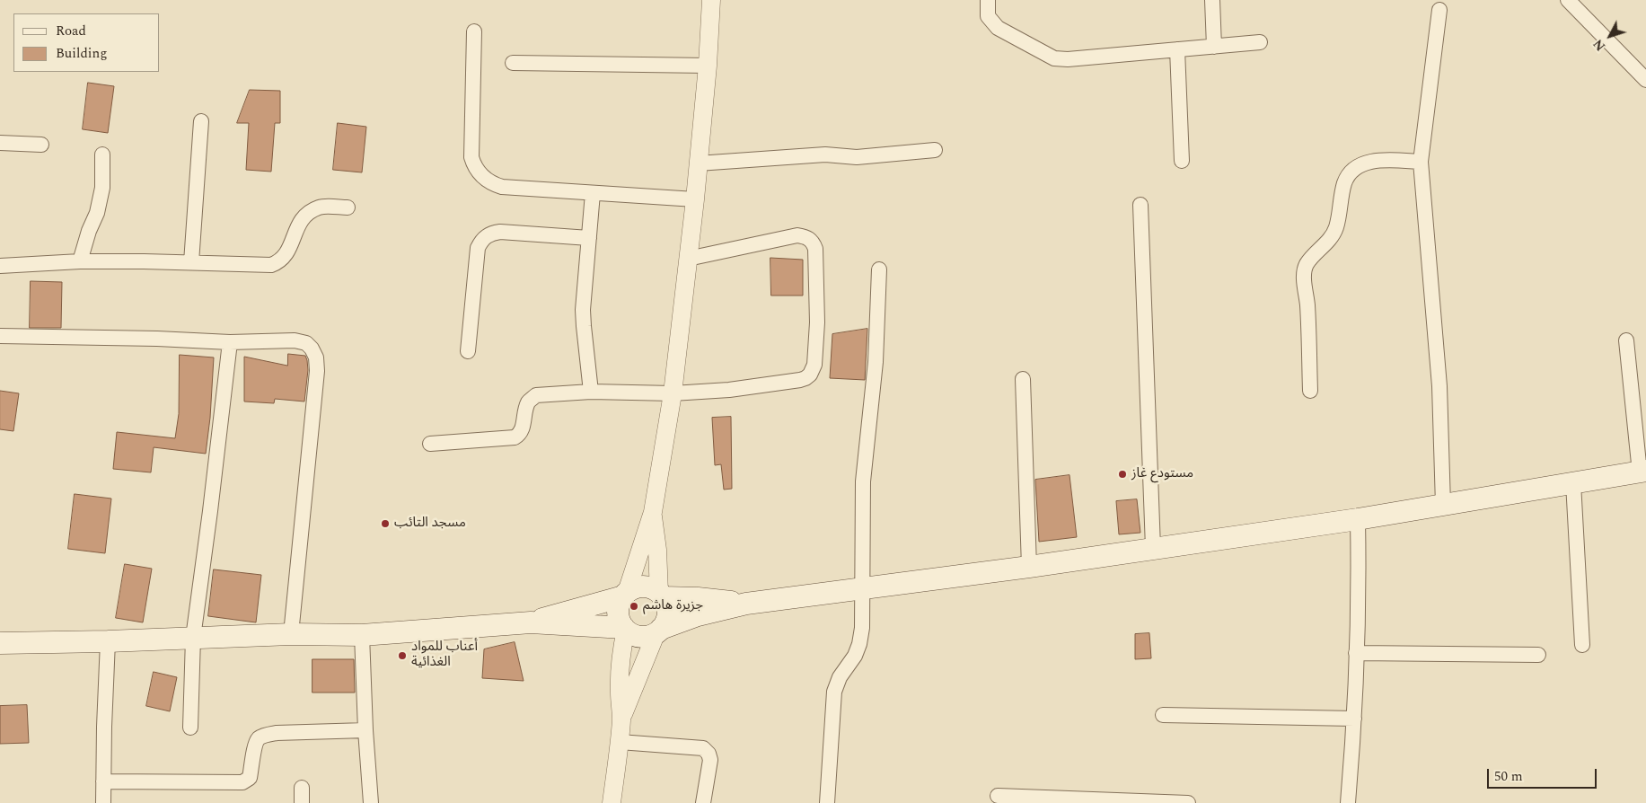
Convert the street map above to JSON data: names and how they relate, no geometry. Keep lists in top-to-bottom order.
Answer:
{
  "places": [
    "مستودع غاز",
    "مسجد التائب",
    "جزيرة هاشم",
    "أعناب للمواد الغذائية"
  ],
  "legend": ["Road", "Building"],
  "scale_bar": "50 m",
  "north": "bottom left"
}
